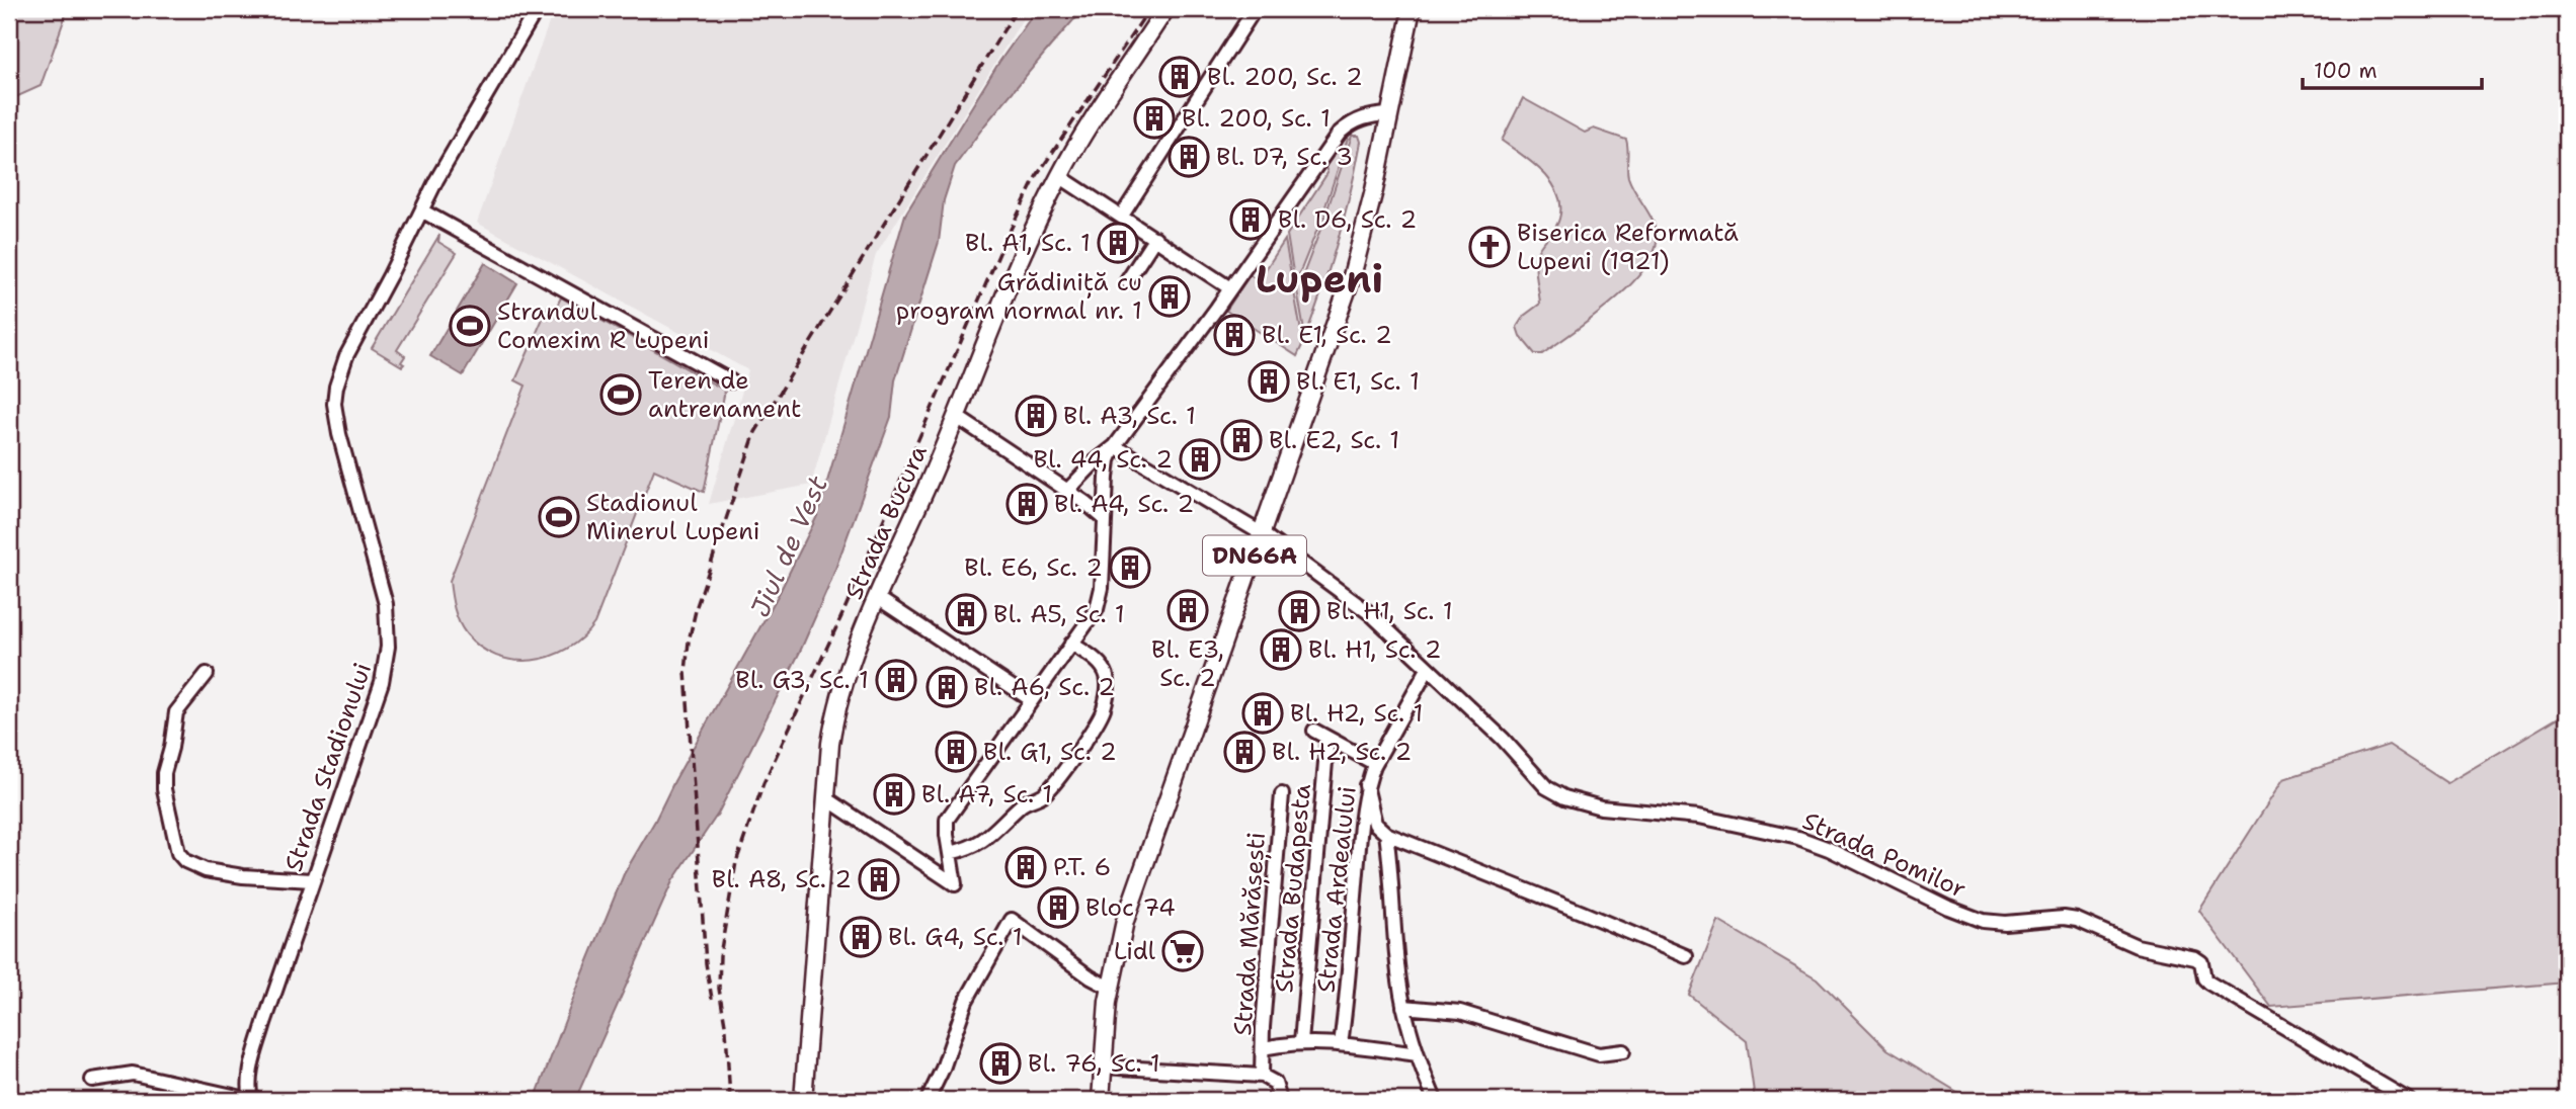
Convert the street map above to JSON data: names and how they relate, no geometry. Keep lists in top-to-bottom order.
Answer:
{
  "streets": {
    "main road": ["Strada Bucura", "DN66A"],
    "street": [
      "Strada Stadionului",
      "Strada Pomilor",
      "Strada Budapesta",
      "Strada Ardealului",
      "Strada Mărășești"
    ]
  },
  "crossings": [
    ["DN66A", "Strada Pomilor"],
    ["Strada Budapesta", "Strada Ardealului"]
  ],
  "districts": ["Lupeni"],
  "water": ["Jiul de Vest"],
  "places": {
    "building": [
      "Bl. 200, Sc. 2",
      "Bl. 200, Sc. 1",
      "Bl. D7, Sc. 3",
      "Bl. D6, Sc. 2",
      "Bl. A1, Sc. 1",
      "Grădiniță cu program normal nr. 1",
      "Bl. E1, Sc. 2",
      "Bl. E1, Sc. 1",
      "Bl. A3, Sc. 1",
      "Bl. E2, Sc. 1",
      "Bl. 44, Sc. 2",
      "Bl. A4, Sc. 2",
      "Bl. E6, Sc. 2",
      "Bl. E3, Sc. 2",
      "Bl. H1, Sc. 1",
      "Bl. A5, Sc. 1",
      "Bl. H1, Sc. 2",
      "Bl. G3, Sc. 1",
      "Bl. A6, Sc. 2",
      "Bl. H2, Sc. 1",
      "Bl. G1, Sc. 2",
      "Bl. H2, Sc. 2",
      "Bl. A7, Sc. 1",
      "P.T. 6",
      "Bl. A8, Sc. 2",
      "Bloc 74",
      "Bl. G4, Sc. 1",
      "Bl. 76, Sc. 1"
    ],
    "church": ["Biserica Reformată Lupeni (1921)"],
    "sports": ["Strandul Comexim R Lupeni", "Teren de antrenament", "Stadionul Minerul Lupeni"],
    "supermarket": ["Lidl"]
  },
  "scale_bar": "100 m"
}
